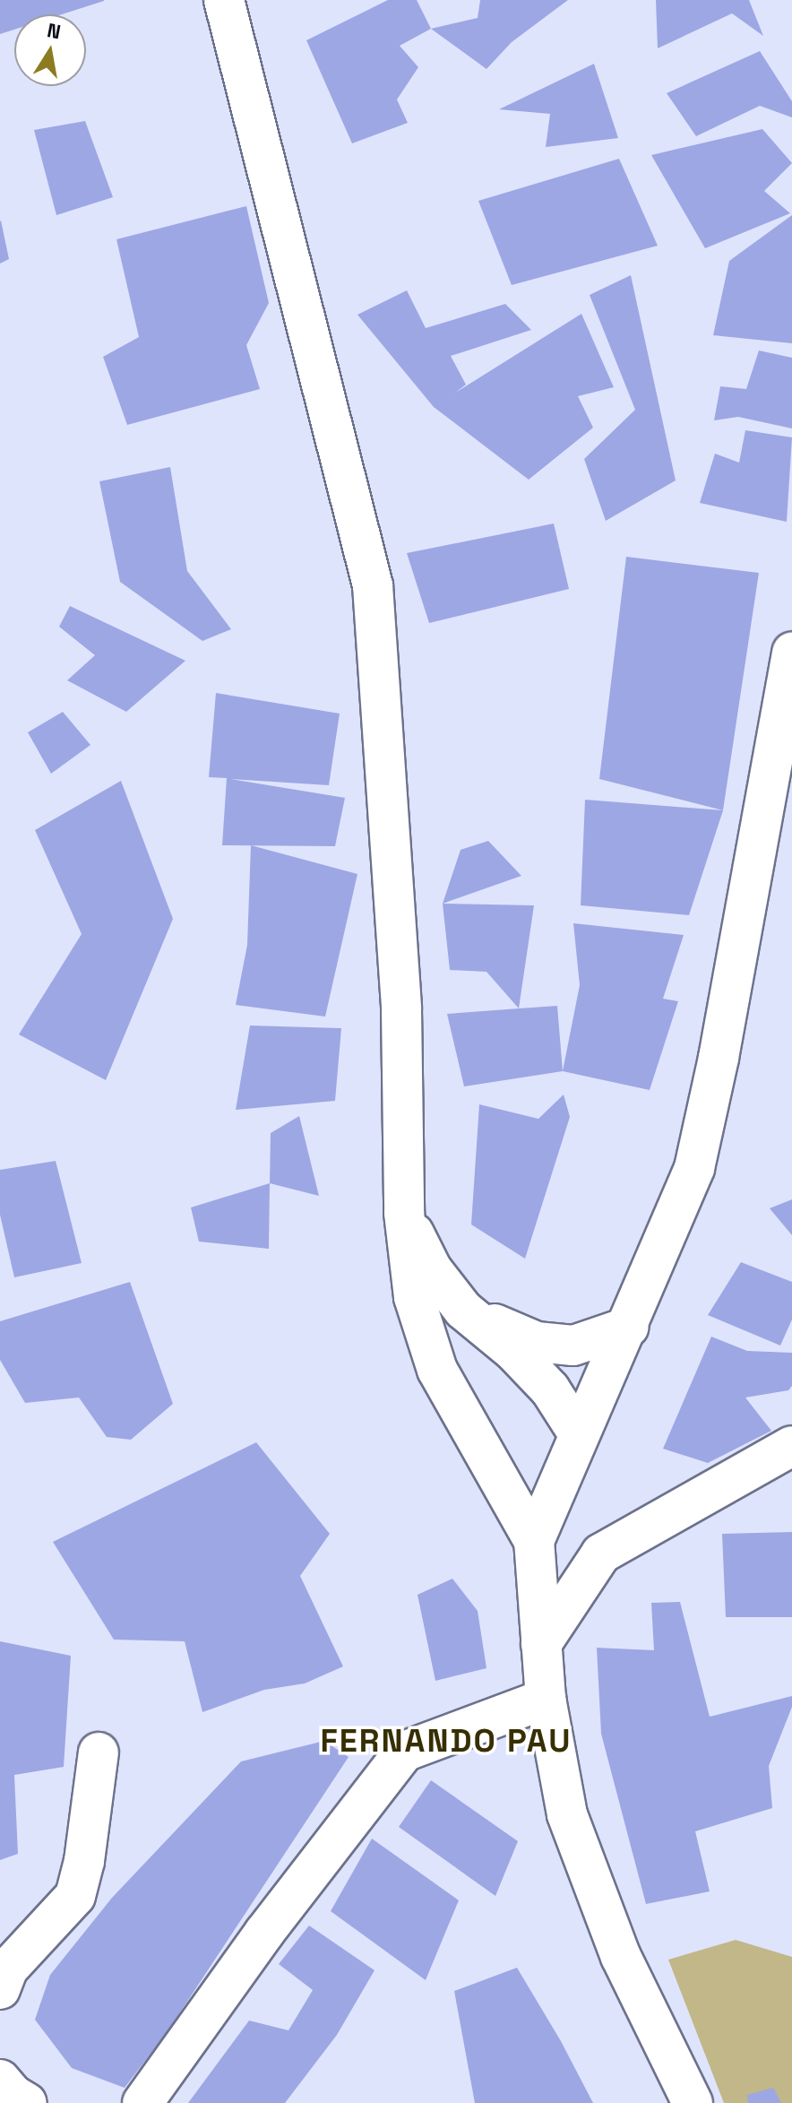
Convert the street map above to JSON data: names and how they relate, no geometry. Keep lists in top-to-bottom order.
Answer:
{
  "districts": ["FERNANDO PAU"],
  "north": "top"
}
